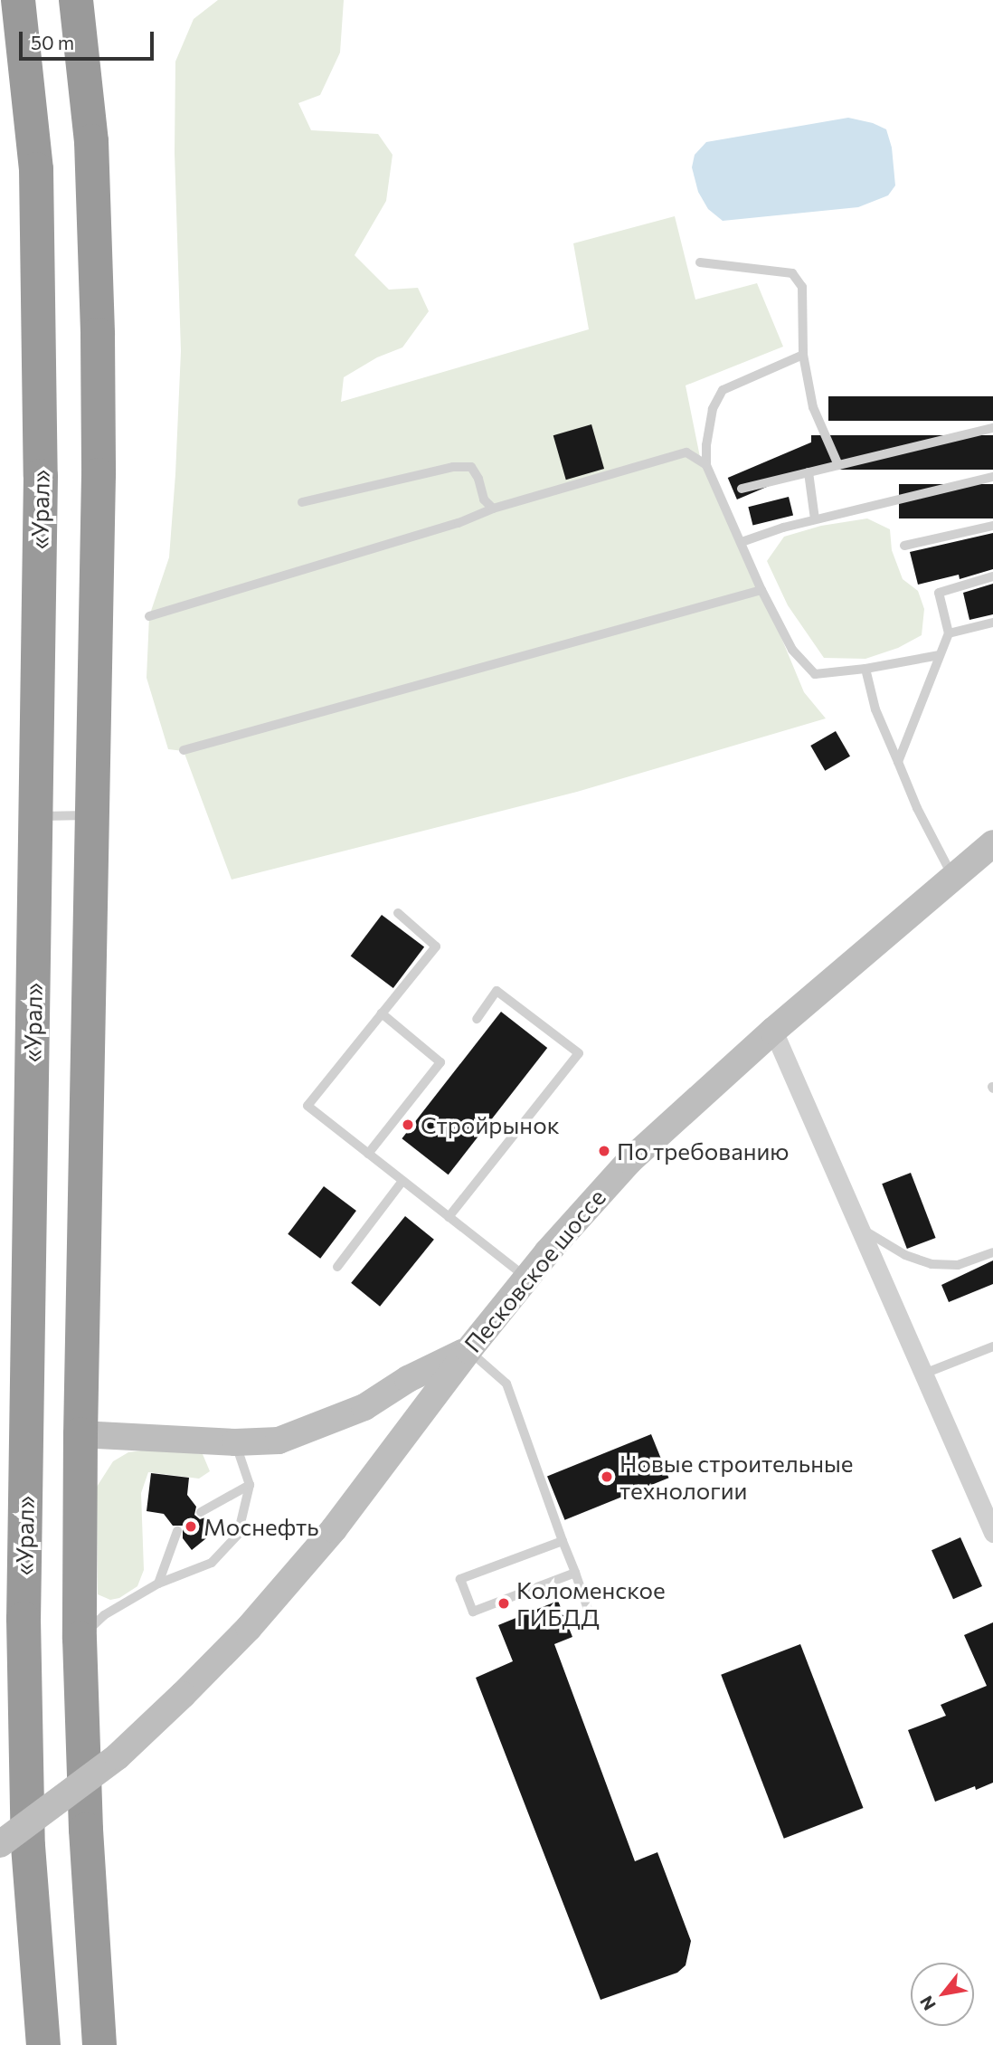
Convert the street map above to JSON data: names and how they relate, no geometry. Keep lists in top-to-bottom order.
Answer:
{
  "streets": {
    "highway": ["«Урал»"],
    "street": ["Песковское шоссе"]
  },
  "places": [
    "Стройрынок",
    "По требованию",
    "Новые строительные технологии",
    "Моснефть",
    "Коломенское ГИБДД"
  ],
  "scale_bar": "50 m",
  "north": "bottom left"
}
